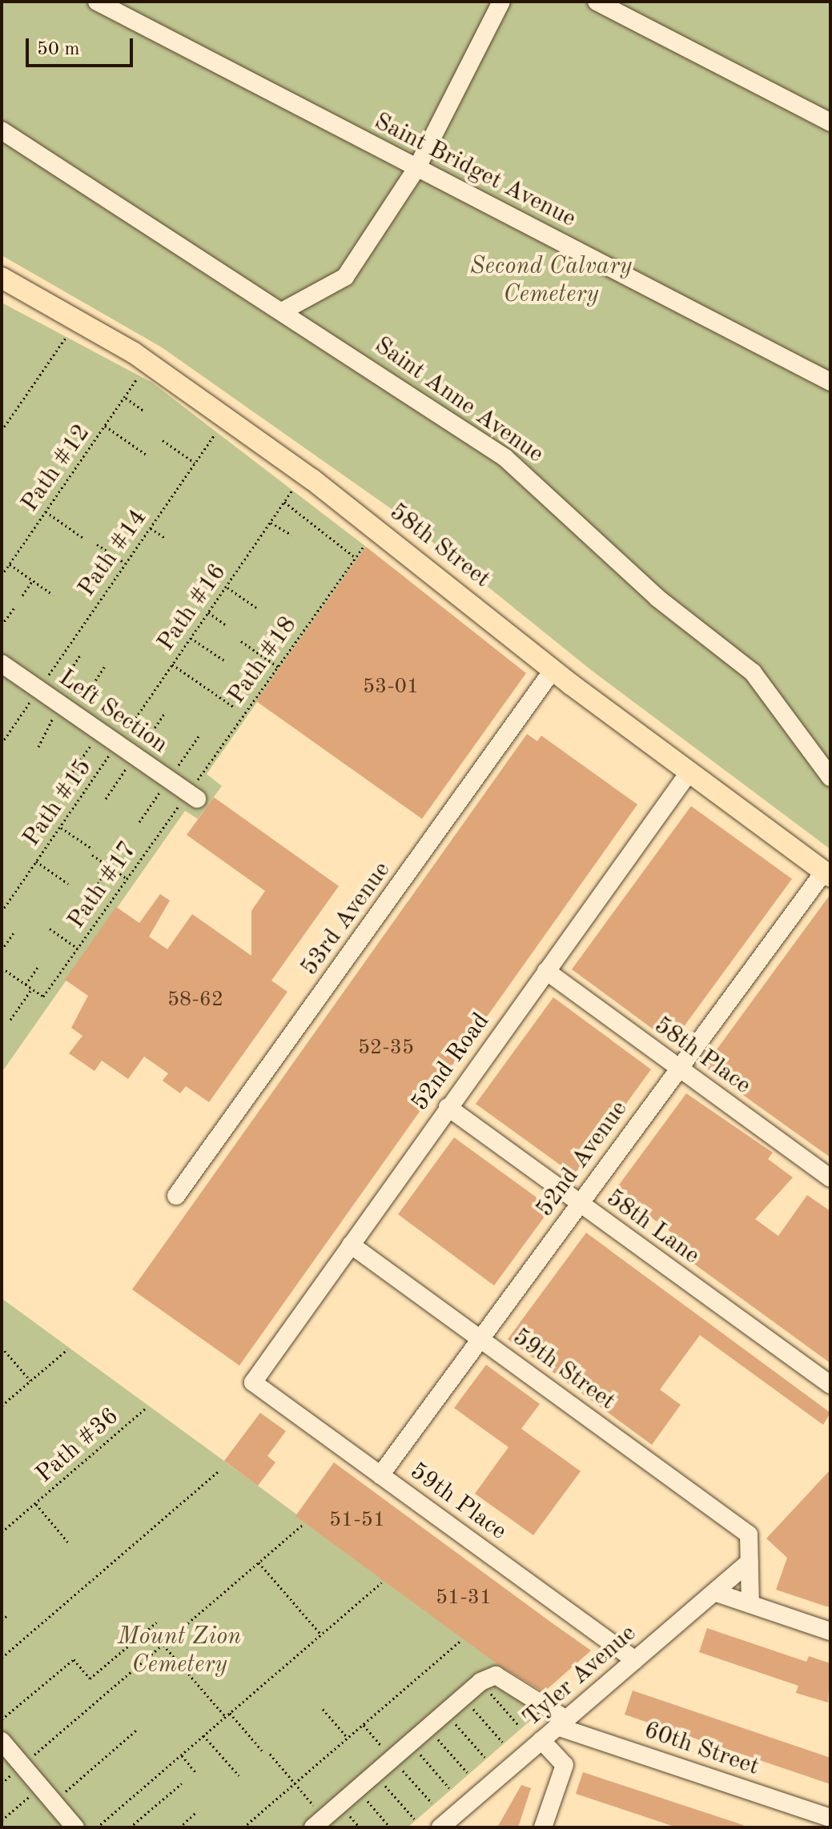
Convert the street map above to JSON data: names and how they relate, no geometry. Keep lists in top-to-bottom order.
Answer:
{
  "streets": {
    "main road": ["58th Street"],
    "street": [
      "Saint Bridget Avenue",
      "Saint Anne Avenue",
      "Left Section",
      "53rd Avenue",
      "58th Place",
      "52nd Road",
      "52nd Avenue",
      "58th Lane",
      "59th Street",
      "59th Place",
      "Tyler Avenue",
      "60th Street"
    ],
    "path": [
      "Path #12",
      "Path #14",
      "Path #16",
      "Path #18",
      "Path #15",
      "Path #17",
      "Path #36"
    ]
  },
  "crossings": [
    ["58th Street", "53rd Avenue"],
    ["58th Street", "52nd Road"],
    ["58th Street", "52nd Avenue"],
    ["Path #14", "Left Section"],
    ["Path #16", "Left Section"],
    ["Path #16", "Path #15"],
    ["Path #18", "Left Section"],
    ["Path #18", "Path #17"],
    ["Left Section", "Path #15"],
    ["Left Section", "Path #17"],
    ["58th Place", "52nd Road"],
    ["58th Place", "52nd Avenue"],
    ["52nd Road", "58th Lane"],
    ["52nd Road", "59th Street"],
    ["52nd Road", "59th Place"],
    ["52nd Avenue", "58th Lane"],
    ["52nd Avenue", "59th Street"],
    ["52nd Avenue", "59th Place"],
    ["59th Street", "Tyler Avenue"],
    ["59th Place", "Tyler Avenue"],
    ["Tyler Avenue", "60th Street"]
  ],
  "parks": ["Second Calvary Cemetery", "Mount Zion Cemetery"],
  "house_numbers": [
    "53-01",
    "58-62",
    "52-35",
    "51-51",
    "51-31"
  ],
  "scale_bar": "50 m"
}
